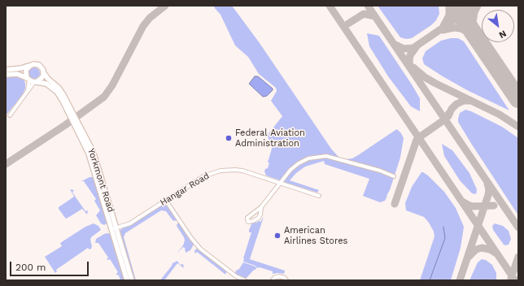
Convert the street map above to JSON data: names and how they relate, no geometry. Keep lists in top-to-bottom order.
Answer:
{
  "streets": {
    "street": ["Yorkmont Road", "Hangar Road"]
  },
  "crossings": [
    ["Yorkmont Road", "Hangar Road"]
  ],
  "places": ["Federal Aviation Administration", "American Airlines Stores"],
  "scale_bar": "200 m",
  "north": "bottom right"
}
